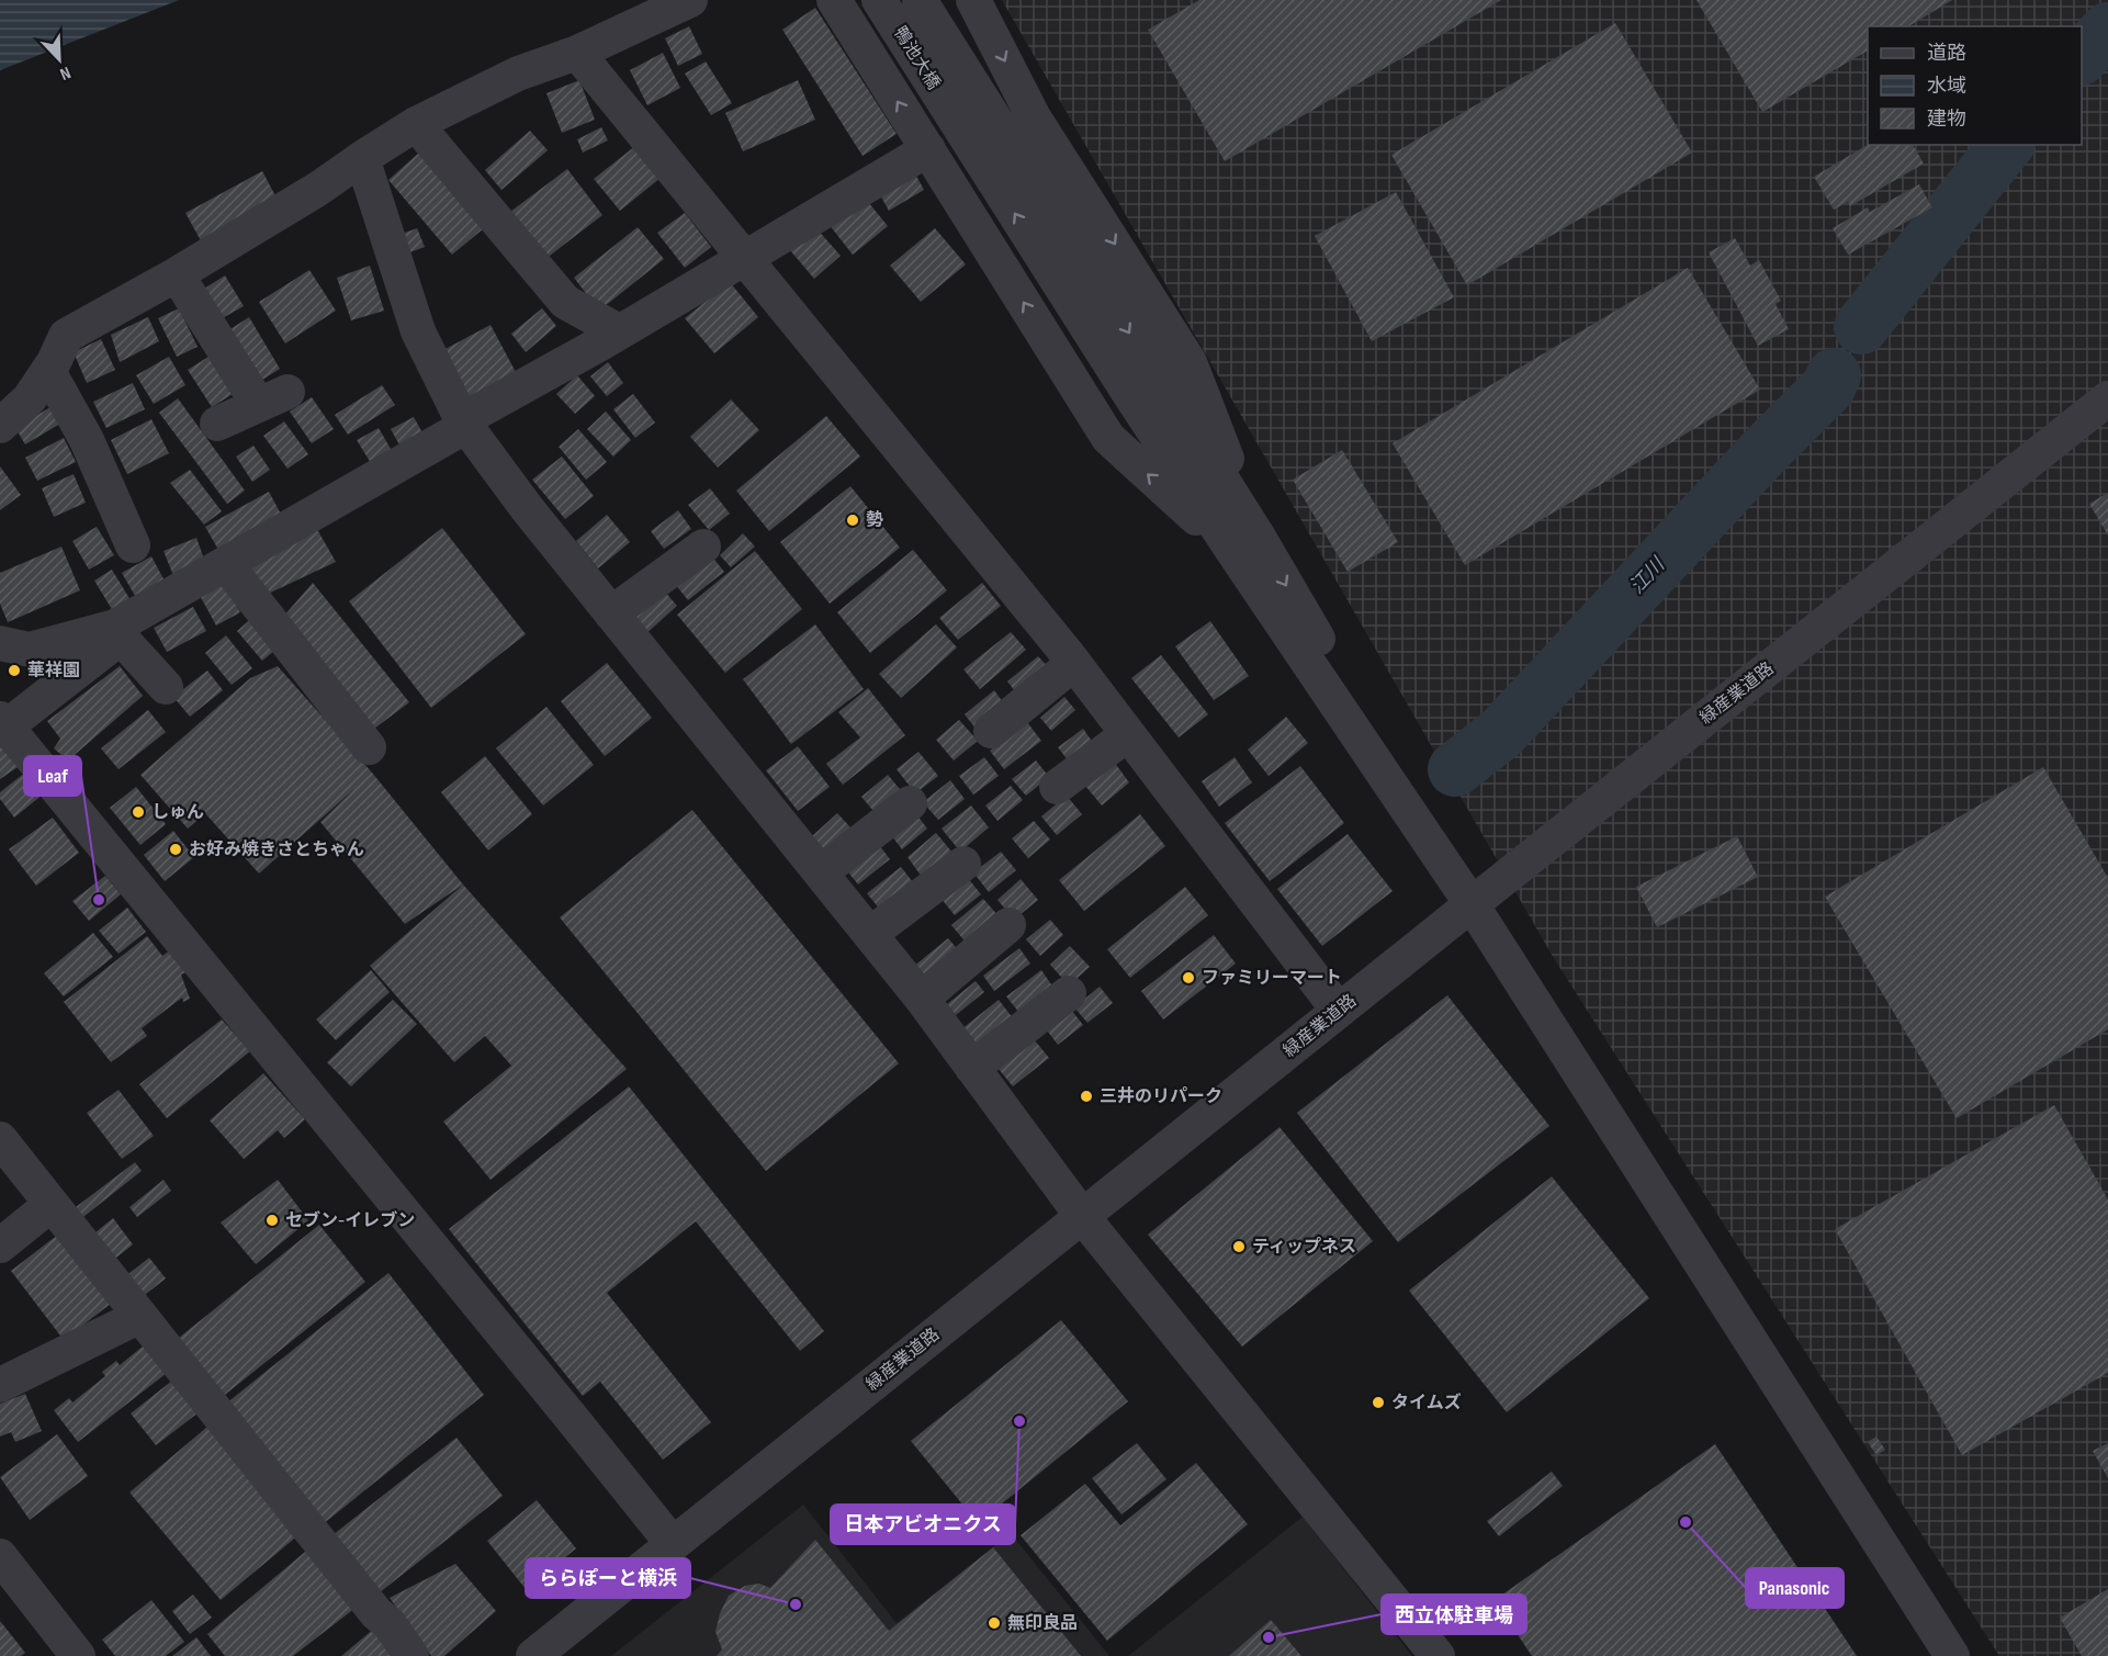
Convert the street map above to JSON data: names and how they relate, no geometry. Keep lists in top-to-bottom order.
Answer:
{
  "streets": {
    "street": ["鴨池大橋", "緑産業道路"]
  },
  "water": ["江川"],
  "places": [
    "勢",
    "華祥園",
    "しゅん",
    "お好み焼きさとちゃん",
    "Leaf",
    "ファミリーマート",
    "三井のリパーク",
    "セブン-イレブン",
    "ティップネス",
    "タイムズ",
    "日本アビオニクス",
    "Panasonic",
    "ららぽーと横浜",
    "無印良品",
    "西立体駐車場"
  ],
  "legend": ["道路", "水域", "建物"],
  "north": "bottom right"
}
